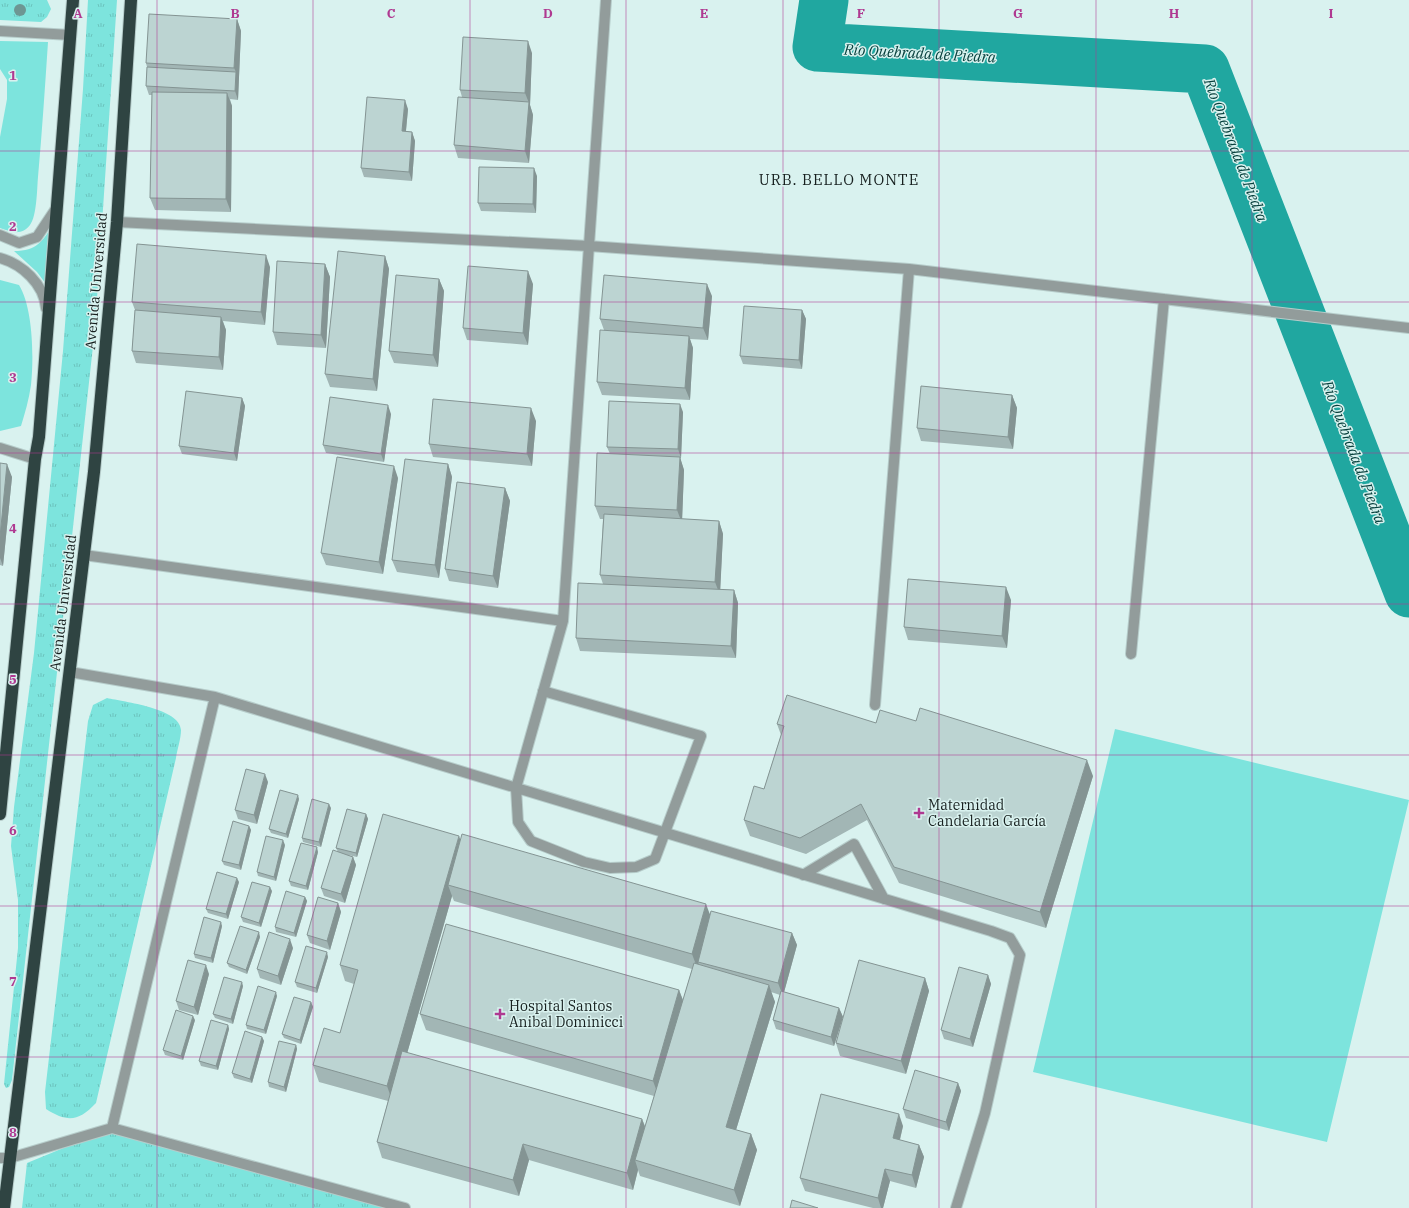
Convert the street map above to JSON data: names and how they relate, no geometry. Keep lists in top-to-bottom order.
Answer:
{
  "streets": {
    "highway": ["Avenida Universidad"]
  },
  "districts": ["URB. BELLO MONTE"],
  "water": ["Río Quebrada de Piedra"],
  "places": {
    "health": ["Maternidad Candelaria García", "Hospital Santos Anibal Dominicci"]
  },
  "grid": {
    "columns": [
      "A",
      "B",
      "C",
      "D",
      "E",
      "F",
      "G",
      "H",
      "I"
    ],
    "rows": [
      "1",
      "2",
      "3",
      "4",
      "5",
      "6",
      "7",
      "8"
    ]
  }
}
